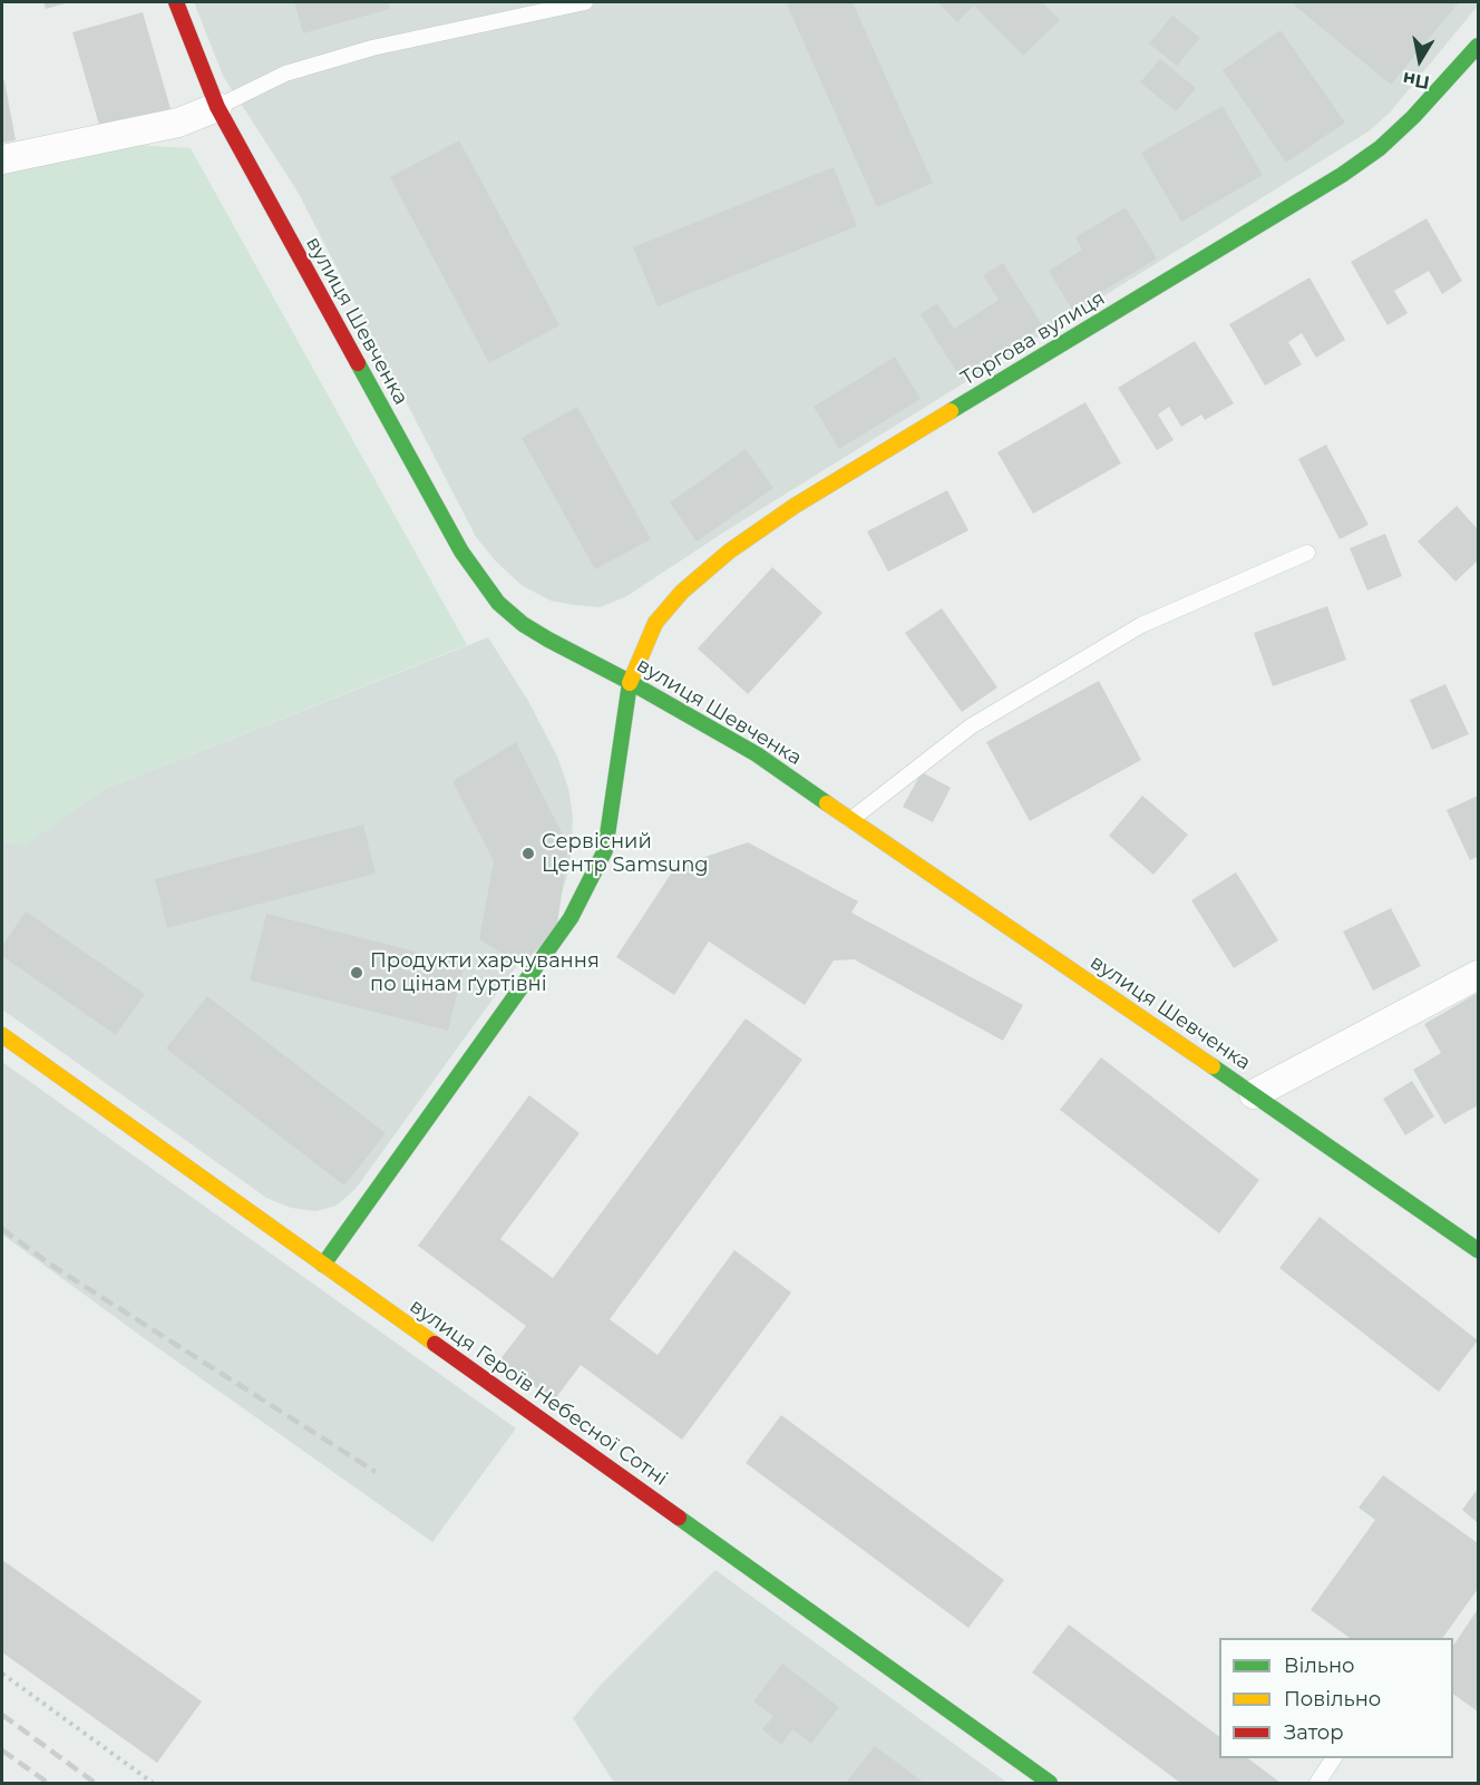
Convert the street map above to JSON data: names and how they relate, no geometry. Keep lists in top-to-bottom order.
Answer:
{
  "streets": {
    "street": ["вулиця Шевченка", "Торгова вулиця", "вулиця Героїв Небесної Сотні"]
  },
  "crossings": [
    ["вулиця Шевченка", "Торгова вулиця"],
    ["Торгова вулиця", "вулиця Героїв Небесної Сотні"]
  ],
  "places": ["Сервісний Центр Samsung", "Продукти харчування по цінам ґуртівні"],
  "legend": ["Вільно", "Повільно", "Затор"],
  "north": "bottom"
}
